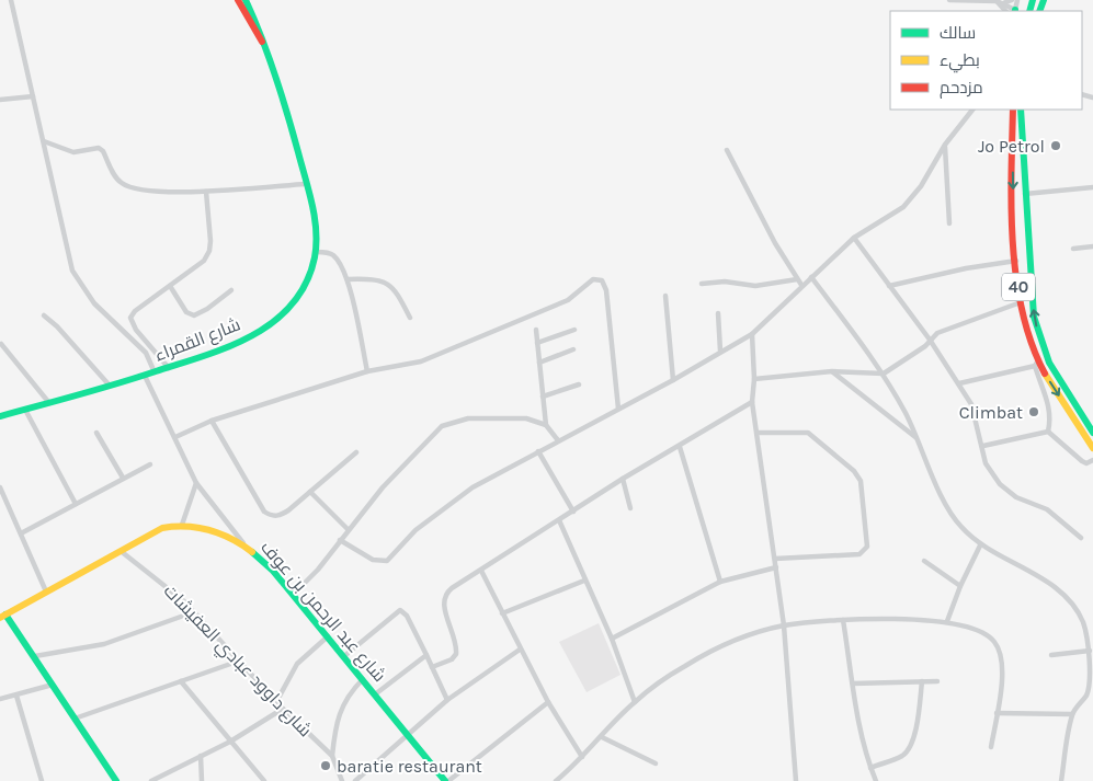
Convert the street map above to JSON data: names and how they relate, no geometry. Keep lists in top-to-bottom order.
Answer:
{
  "streets": {
    "main road": ["40", "شارع القمراء", "شارع عبد الرحمن بن عوف"],
    "street": ["شارع داوود عبادي العفيشات"]
  },
  "crossings": [
    ["شارع عبد الرحمن بن عوف", "شارع داوود عبادي العفيشات"]
  ],
  "places": ["Jo Petrol", "Climbat", "baratie restaurant"],
  "legend": ["سالك", "بطيء", "مزدحم"]
}
